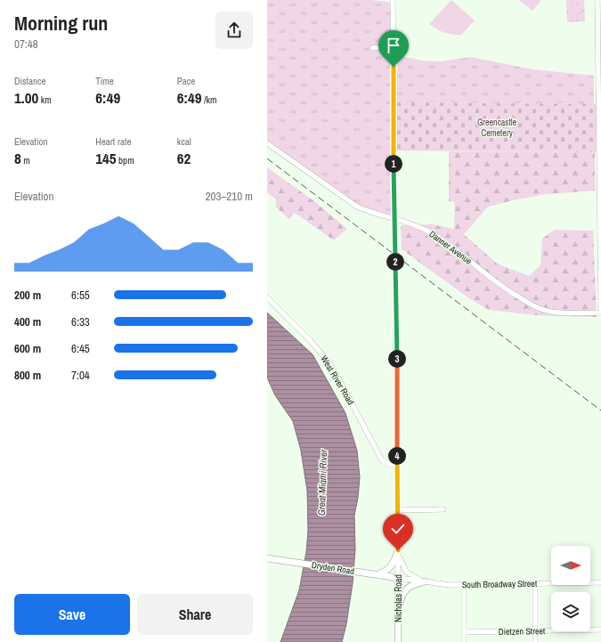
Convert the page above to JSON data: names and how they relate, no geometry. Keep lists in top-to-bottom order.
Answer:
{
  "streets": {
    "main road": ["Dryden Road", "Nicholas Road"],
    "street": [
      "Danner Avenue",
      "West River Road",
      "South Broadway Street",
      "Dietzen Street"
    ]
  },
  "crossings": [
    ["Danner Avenue", "Nicholas Road"],
    ["West River Road", "Nicholas Road"],
    ["Dryden Road", "South Broadway Street"],
    ["Dryden Road", "Nicholas Road"],
    ["South Broadway Street", "Nicholas Road"]
  ],
  "water": ["Great Miami River"],
  "parks": ["Greencastle Cemetery"],
  "north": "right",
  "page": {
    "heading": ["Morning run", "07:48"],
    "stats": [
      ["Distance", "1.00 km"],
      ["Time", "6:49"],
      ["Pace", "6:49 /km"],
      ["Elevation", "8 m"],
      ["Heart rate", "145 bpm"],
      ["kcal", "62"]
    ],
    "pins": [
      "1",
      "2",
      "3",
      "4"
    ],
    "chart": ["Elevation", "203–210 m"],
    "list": [
      {
        "name": "200 m",
        "note": "6:55"
      },
      {
        "name": "400 m",
        "note": "6:33"
      },
      {
        "name": "600 m",
        "note": "6:45"
      },
      {
        "name": "800 m",
        "note": "7:04"
      }
    ],
    "buttons": ["Save", "Share"]
  }
}
